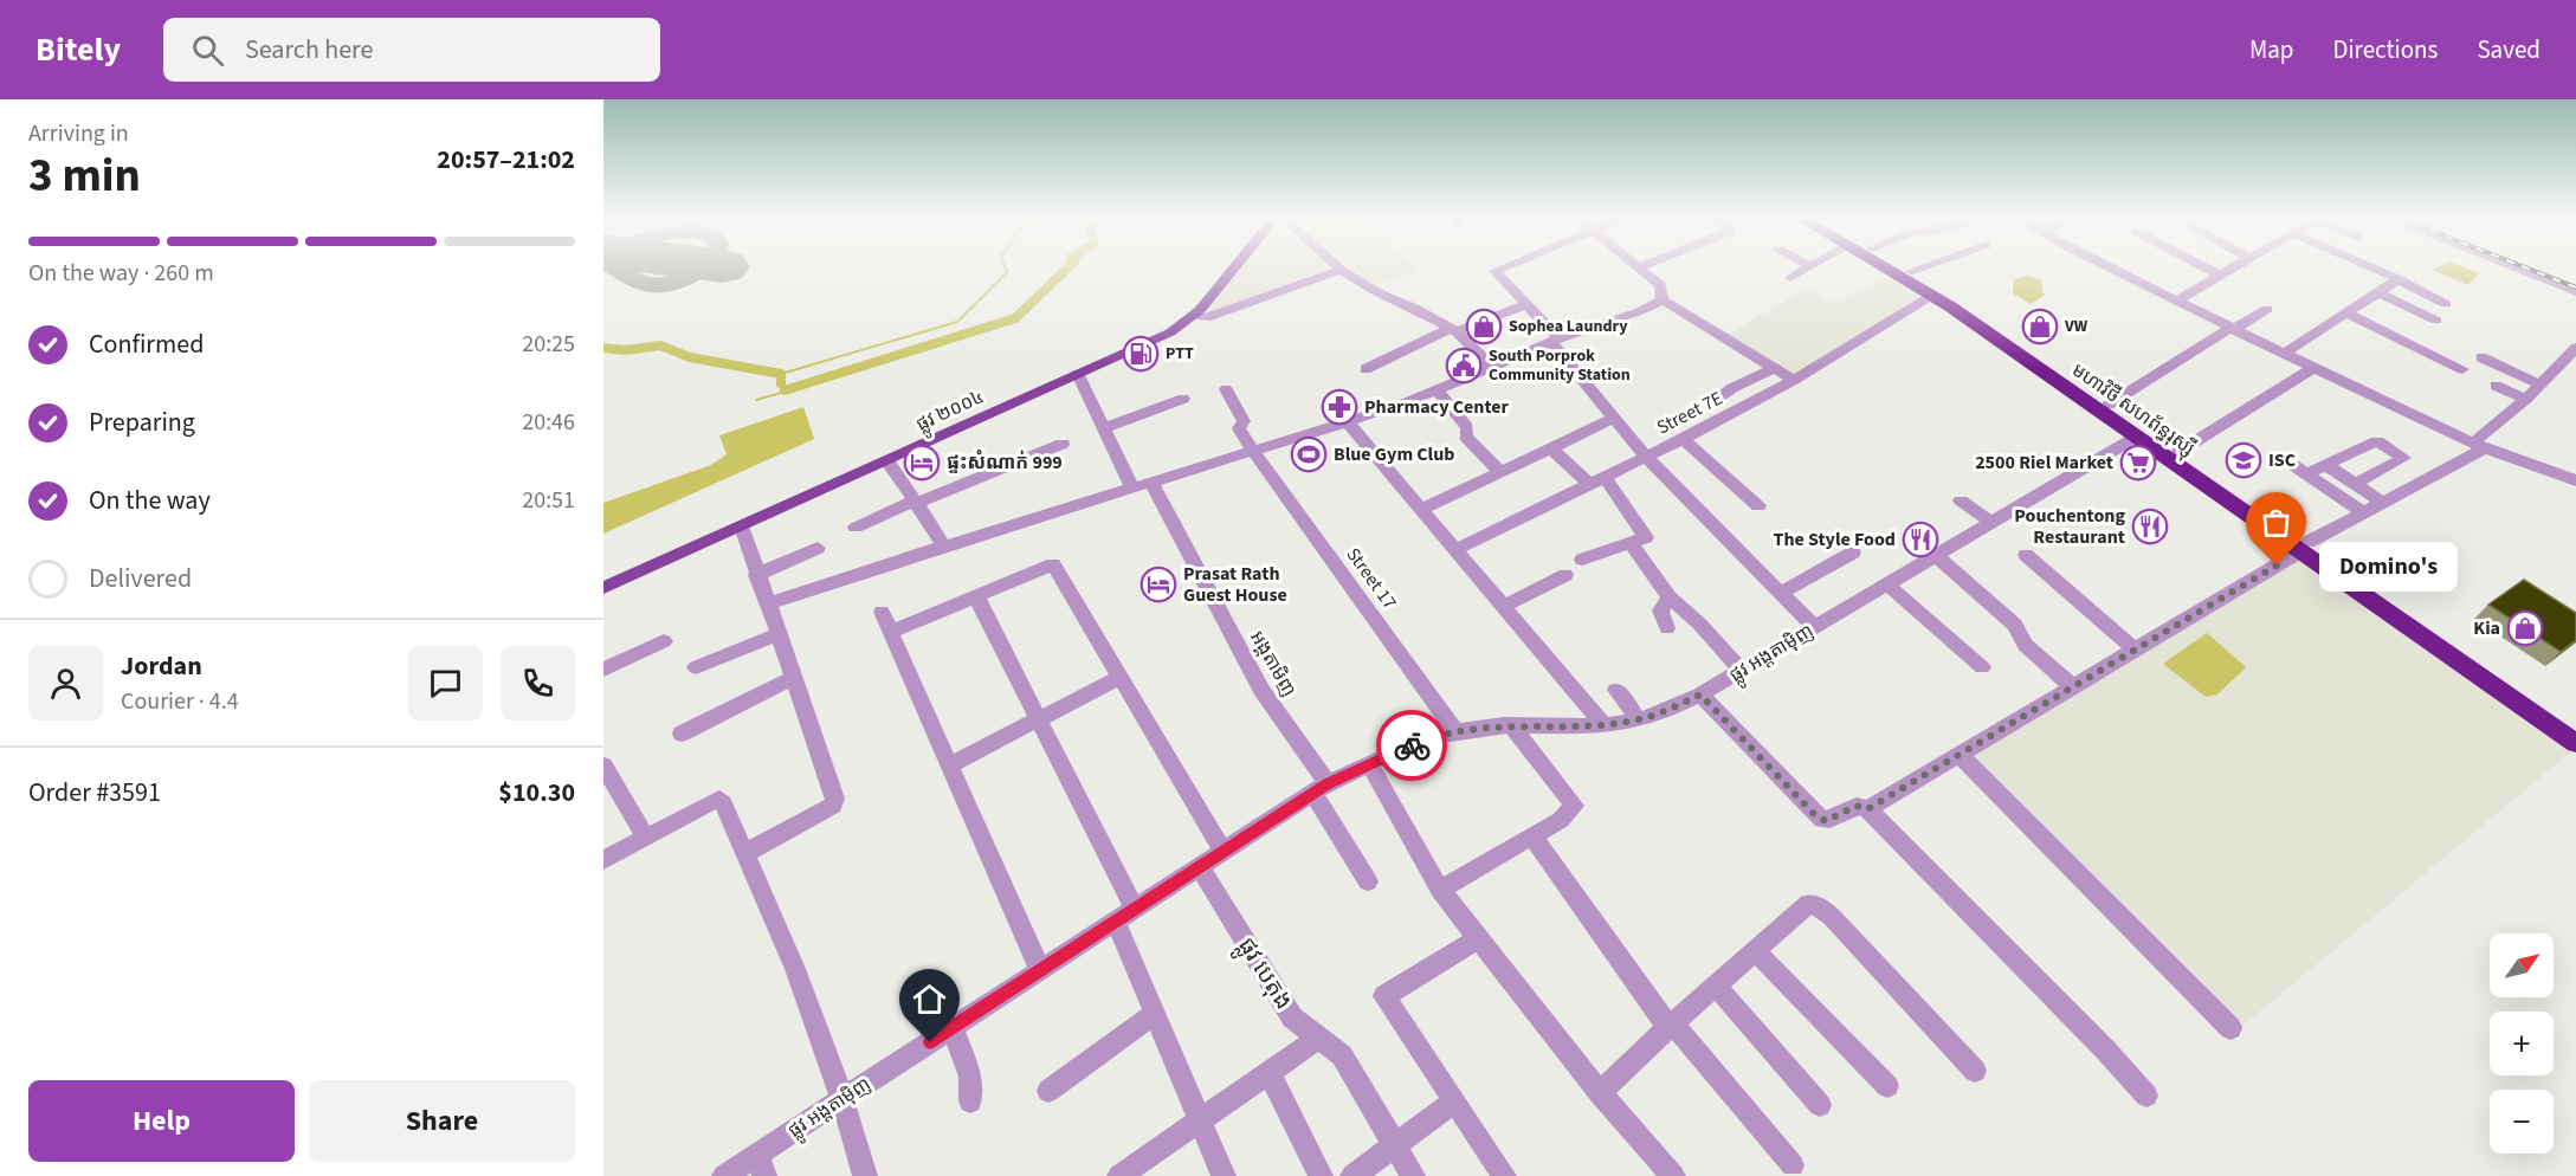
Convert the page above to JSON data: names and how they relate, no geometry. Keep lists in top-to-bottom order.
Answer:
{
  "streets": {
    "highway": ["មហាវិថី សហព័ន្ធរុស្ស៊ី"],
    "main road": ["ផ្លូវ ២០០៤"],
    "street": [
      "Street 7E",
      "Street 17",
      "ផ្លូវ អង្តតាម៉ិញ",
      "អង្គតាមិញ",
      "ផ្លូវ បេតុង"
    ]
  },
  "crossings": [
    ["មហាវិថី សហព័ន្ធរុស្ស៊ី", "Street 7E"],
    ["មហាវិថី សហព័ន្ធរុស្ស៊ី", "ផ្លូវ អង្តតាម៉ិញ"],
    ["Street 17", "ផ្លូវ អង្តតាម៉ិញ"],
    ["ផ្លូវ អង្តតាម៉ិញ", "អង្គតាមិញ"],
    ["ផ្លូវ អង្តតាម៉ិញ", "ផ្លូវ បេតុង"]
  ],
  "places": {
    "shop": ["Sophea Laundry", "VW", "Kia"],
    "fuel station": ["PTT"],
    "public building": ["South Porprok Community Station"],
    "pharmacy": ["Pharmacy Center"],
    "sports": ["Blue Gym Club"],
    "school or university": ["ISC"],
    "hotel": ["ផ្ទះសំណាក់ 999", "Prasat Rath Guest House"],
    "supermarket": ["2500 Riel Market"],
    "restaurant": ["Pouchentong Restaurant", "The Style Food"],
    "other": ["Domino's"]
  },
  "north": "top right",
  "page": {
    "header": "Bitely",
    "search": "Search here",
    "nav": ["Map", "Directions", "Saved"],
    "heading": ["3 min", "Arriving in", "20:57–21:02"],
    "panel": [
      "Jordan",
      "Courier · 4.4",
      "Order #3591",
      "$10.30"
    ],
    "bar": "On the way · 260 m",
    "list": [
      ["Confirmed", "20:25"],
      ["Preparing", "20:46"],
      ["On the way", "20:51"],
      "Delivered"
    ],
    "bubble": "Domino's",
    "map_buttons": ["+", "−"],
    "buttons": ["Help", "Share"]
  }
}
